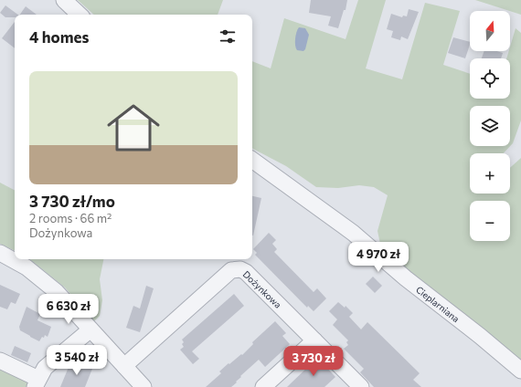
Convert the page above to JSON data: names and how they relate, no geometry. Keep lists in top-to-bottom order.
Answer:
{
  "streets": {
    "street": ["Dożynkowa", "Cieplarniana"]
  },
  "north": "top",
  "page": {
    "map_buttons": ["+", "−"],
    "heading": "4 homes",
    "list": [
      {
        "name": "3 730 zł/mo",
        "note": "2 rooms · 66 m² · Dożynkowa"
      }
    ],
    "price": [
      "4 970 zł",
      "6 630 zł",
      "3 540 zł",
      "3 730 zł"
    ]
  }
}
